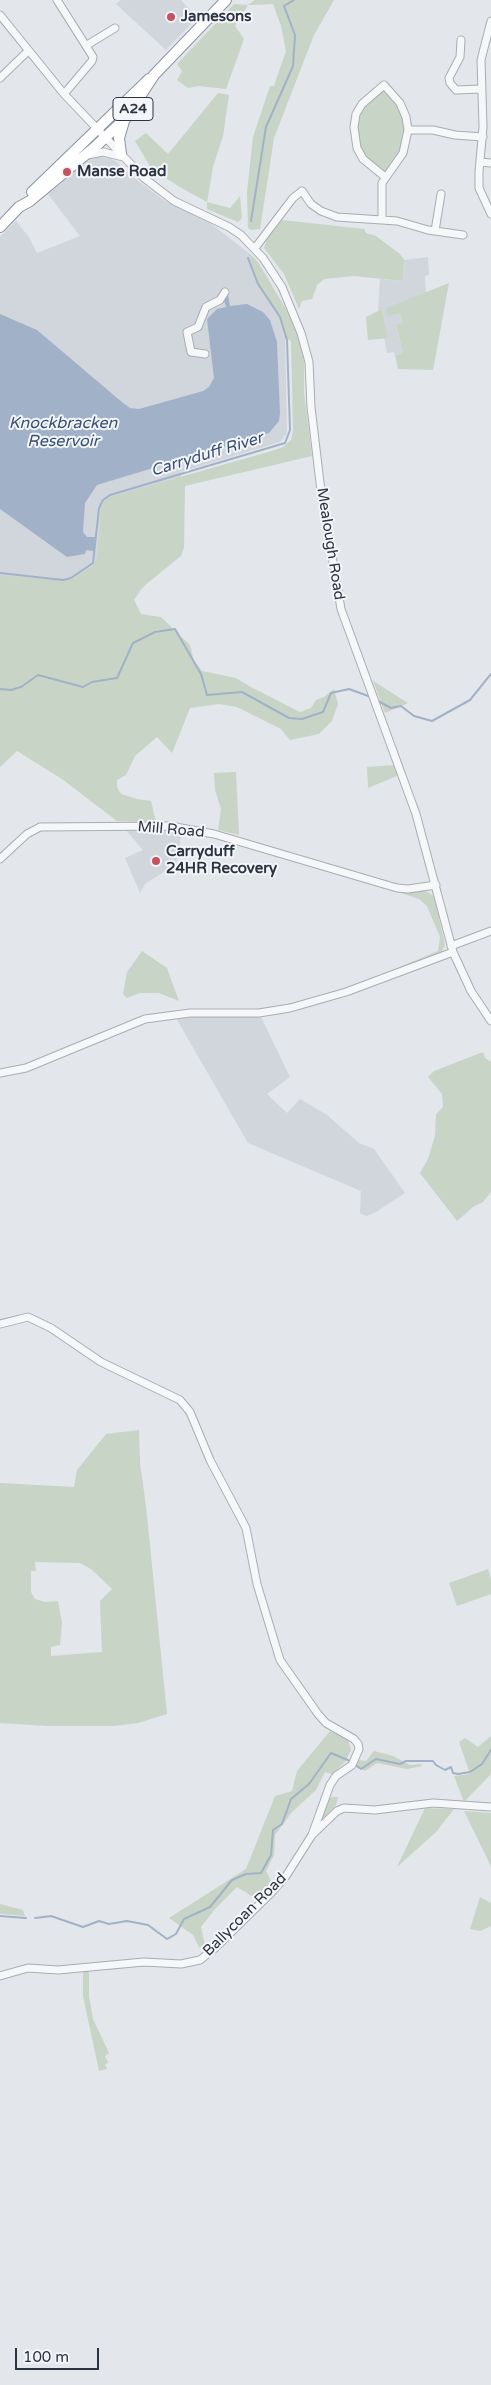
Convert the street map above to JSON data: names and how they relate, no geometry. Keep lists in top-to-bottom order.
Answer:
{
  "streets": {
    "highway": ["A24"],
    "street": ["Mealough Road", "Mill Road", "Ballycoan Road"]
  },
  "crossings": [
    ["A24", "Mealough Road"],
    ["Mealough Road", "Mill Road"]
  ],
  "water": ["Knockbracken Reservoir", "Carryduff River"],
  "places": ["Jamesons", "Manse Road", "Carryduff 24HR Recovery"],
  "scale_bar": "100 m"
}
